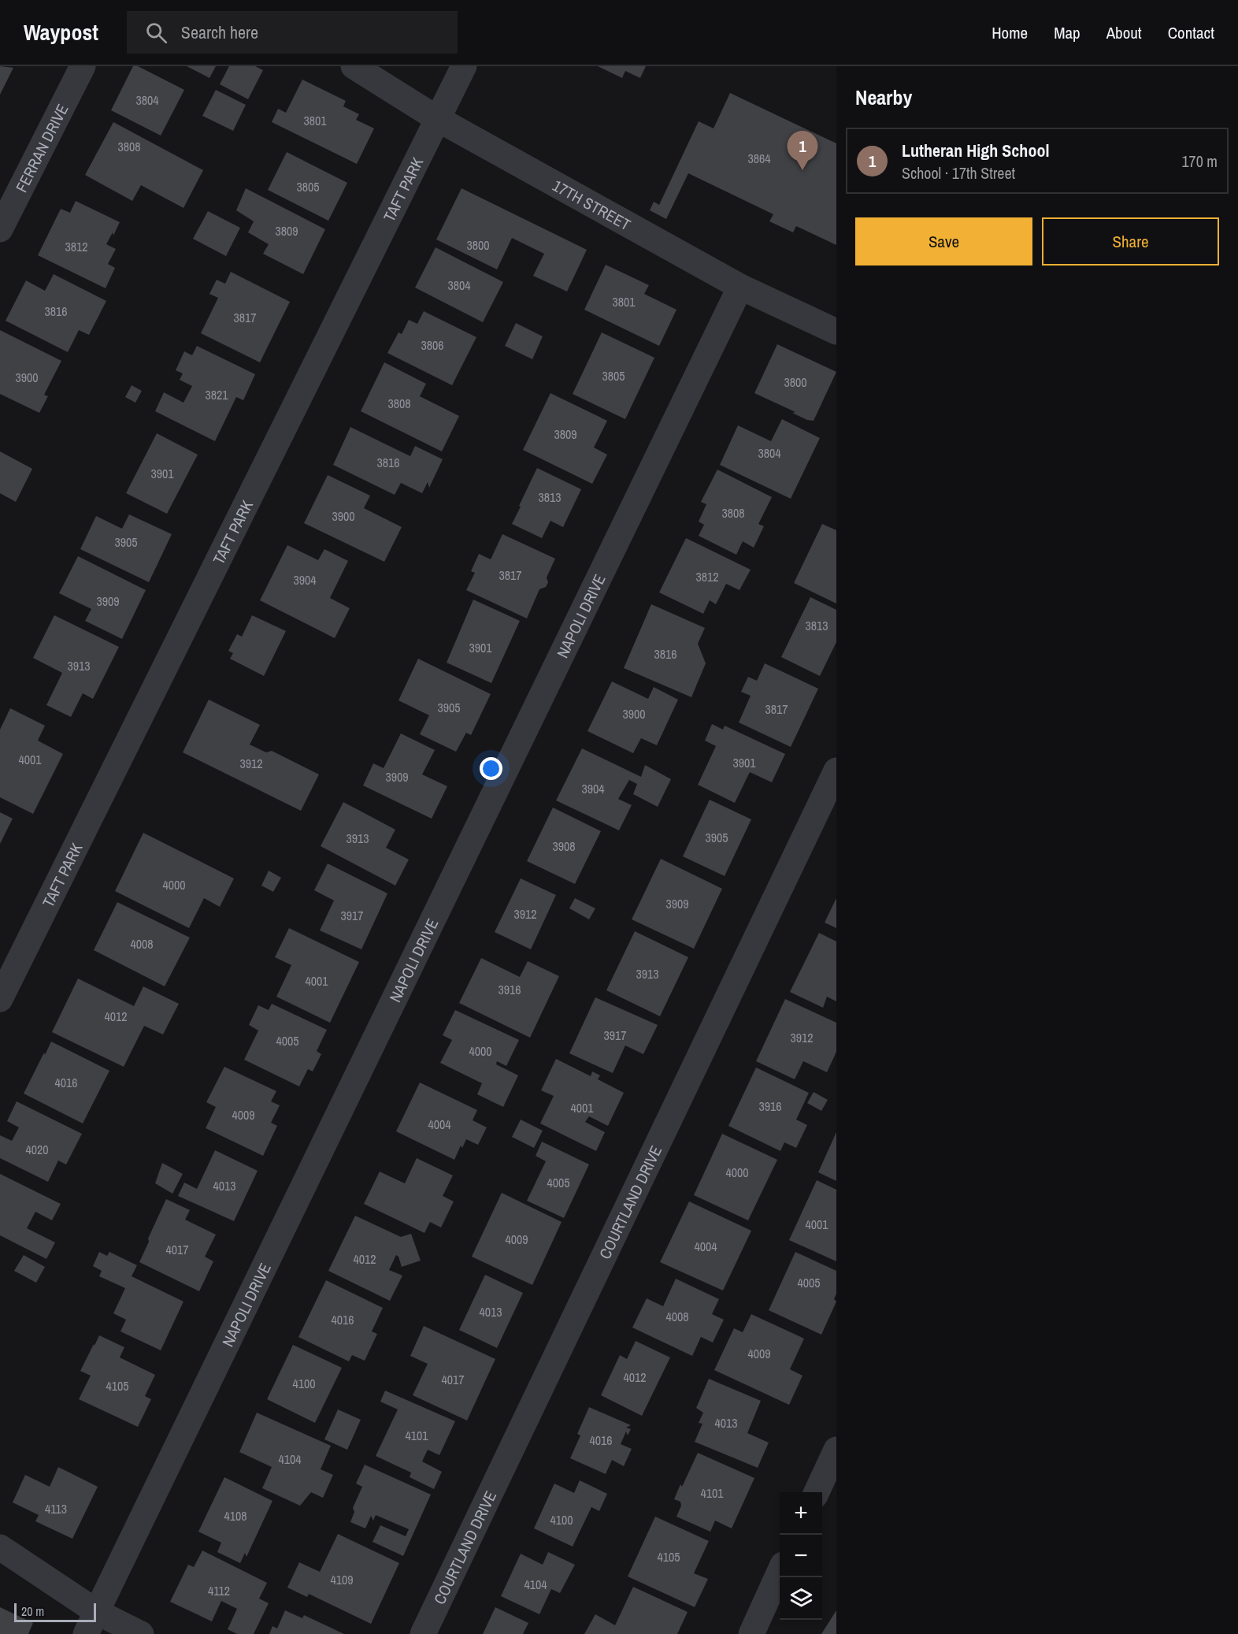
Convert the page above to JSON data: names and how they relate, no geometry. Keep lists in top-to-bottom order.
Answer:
{
  "streets": {
    "street": [
      "FERRAN DRIVE",
      "TAFT PARK",
      "17TH STREET",
      "NAPOLI DRIVE",
      "COURTLAND DRIVE"
    ]
  },
  "crossings": [
    ["TAFT PARK", "17TH STREET"],
    ["17TH STREET", "NAPOLI DRIVE"]
  ],
  "house_numbers": [
    "3804",
    "3801",
    "3808",
    "3864",
    "3805",
    "3809",
    "3800",
    "3812",
    "3804",
    "3801",
    "3816",
    "3817",
    "3806",
    "3805",
    "3900",
    "3800",
    "3821",
    "3808",
    "3809",
    "3804",
    "3816",
    "3901",
    "3813",
    "3808",
    "3900",
    "3905",
    "3817",
    "3812",
    "3904",
    "3909",
    "3813",
    "3901",
    "3816",
    "3913",
    "3905",
    "3817",
    "3900",
    "4001",
    "3901",
    "3912",
    "3909",
    "3904",
    "3905",
    "3913",
    "3908",
    "4000",
    "3909",
    "3912",
    "3917",
    "4008",
    "3913",
    "4001",
    "3916",
    "4012",
    "3917",
    "3912",
    "4005",
    "4000",
    "4016",
    "3916",
    "4001",
    "4009",
    "4004",
    "4020",
    "4000",
    "4005",
    "4013",
    "4001",
    "4009",
    "4004",
    "4017",
    "4012",
    "4005",
    "4013",
    "4008",
    "4016",
    "4009",
    "4012",
    "4017",
    "4100",
    "4105",
    "4013",
    "4101",
    "4016",
    "4104",
    "4101",
    "4113",
    "4108",
    "4100",
    "4105",
    "4109",
    "4104",
    "4112"
  ],
  "scale_bar": "20 m",
  "page": {
    "header": "Waypost",
    "search": "Search here",
    "nav": [
      "Home",
      "Map",
      "About",
      "Contact"
    ],
    "heading": "Nearby",
    "list": [
      {
        "mark": "1",
        "name": "Lutheran High School",
        "note": "School · 17th Street",
        "value": "170 m"
      }
    ],
    "pins": "1",
    "buttons": ["Save", "Share"],
    "map_buttons": ["+", "−"],
    "scale": "20 m"
  }
}
